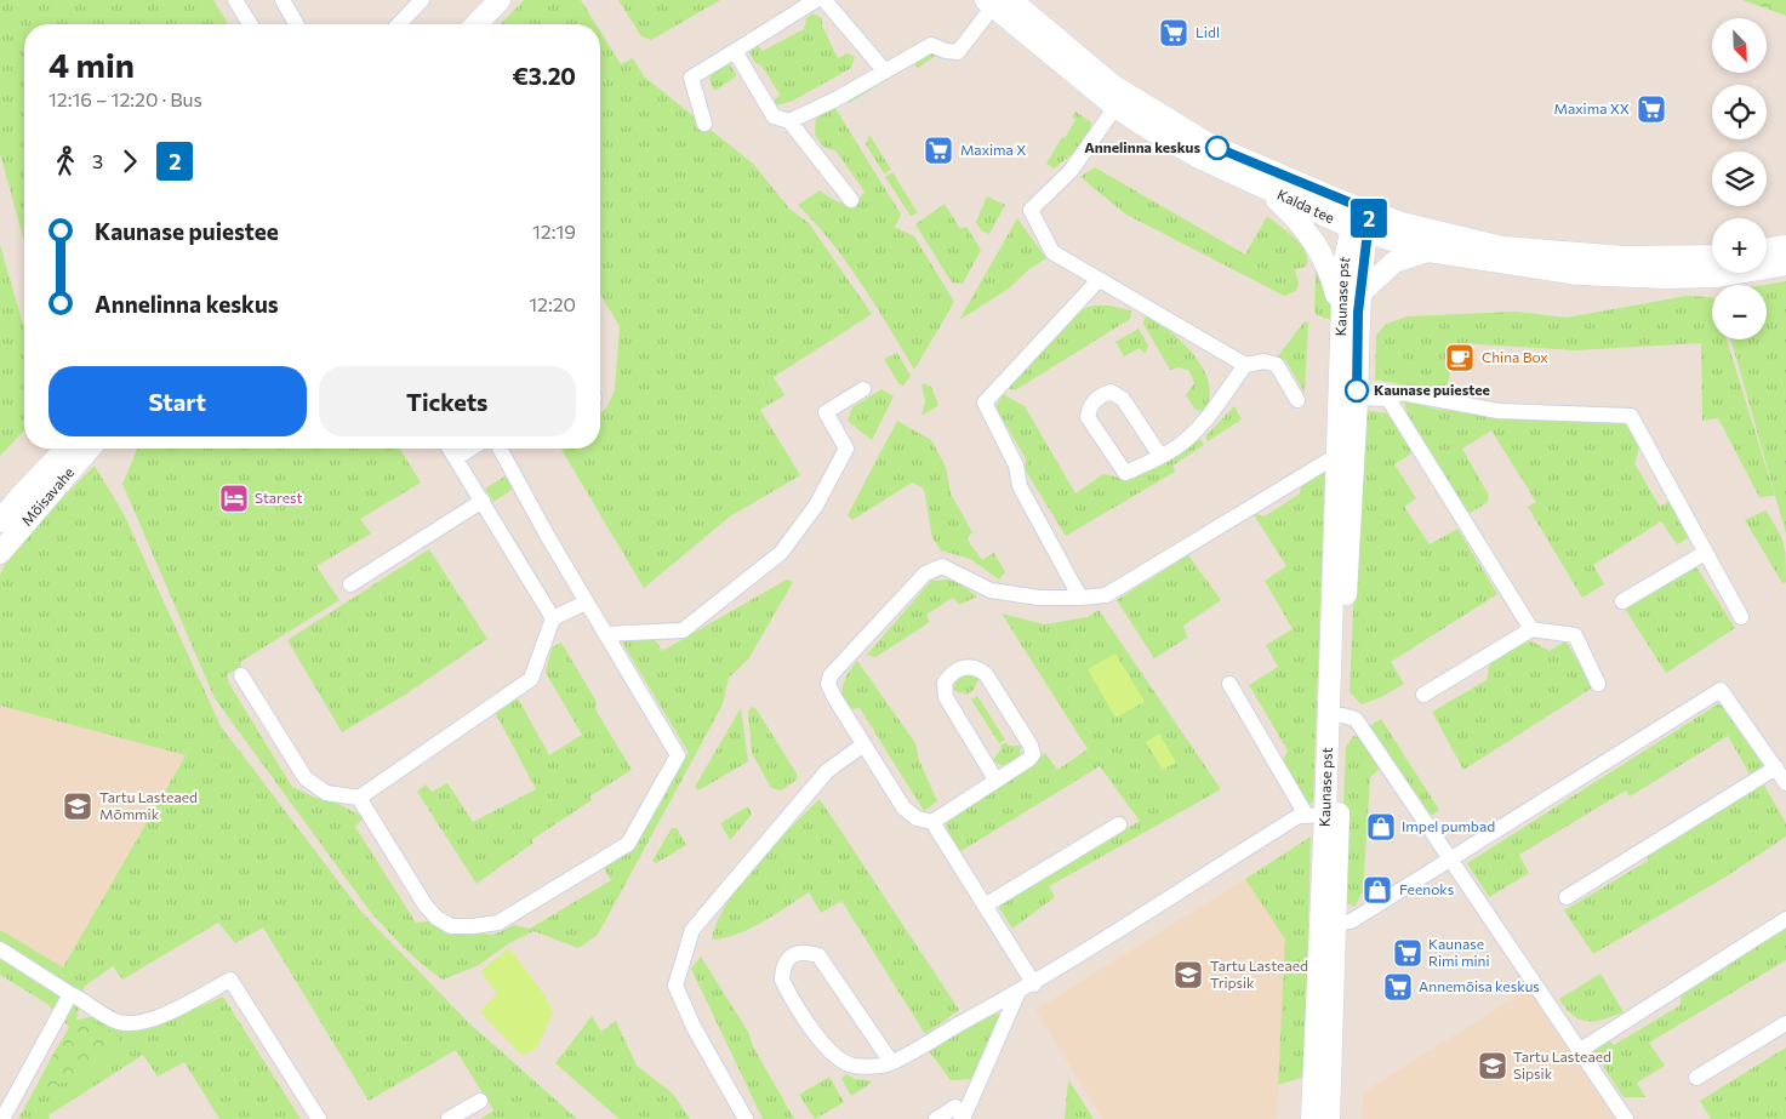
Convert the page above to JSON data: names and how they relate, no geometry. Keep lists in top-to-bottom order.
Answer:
{
  "streets": {
    "street": ["Kalda tee", "Kaunase pst", "Mõisavahe"]
  },
  "crossings": [
    ["Kalda tee", "Kaunase pst"]
  ],
  "places": {
    "supermarket": [
      "Lidl",
      "Maxima XX",
      "Maxima X",
      "Kaunase Rimi mini",
      "Annemõisa keskus"
    ],
    "other": ["Annelinna keskus", "Kaunase puiestee"],
    "cafe": ["China Box"],
    "hotel": ["Starest"],
    "school or university": ["Tartu Lasteaed Mõmmik", "Tartu Lasteaed Tripsik", "Tartu Lasteaed Sipsik"],
    "shop": ["Impel pumbad", "Feenoks"]
  },
  "lines": ["bus line 2"],
  "north": "bottom right",
  "page": {
    "on_map": "2",
    "map_buttons": ["+", "−"],
    "heading": ["4 min", "12:16 – 12:20 · Bus", "€3.20"],
    "legs": ["3", "2"],
    "list": [
      {
        "name": "Kaunase puiestee",
        "value": "12:19"
      },
      {
        "name": "Annelinna keskus",
        "value": "12:20"
      }
    ],
    "buttons": ["Start", "Tickets"]
  }
}
